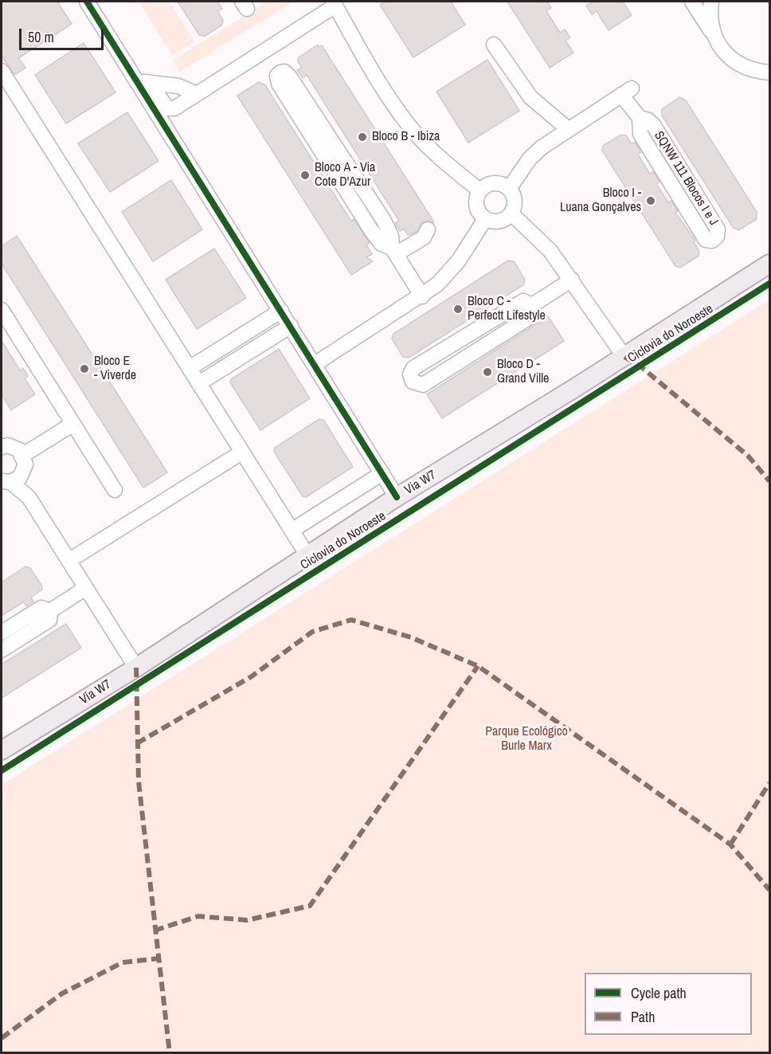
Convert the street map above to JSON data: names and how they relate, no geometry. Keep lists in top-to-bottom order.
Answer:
{
  "streets": {
    "main road": ["Via W7"],
    "street": ["SQNW 111 Blocos I e J"],
    "cycle path": ["Ciclovia do Noroeste"]
  },
  "parks": ["Parque Ecológico Burle Marx"],
  "places": [
    "Bloco B - Ibiza",
    "Bloco A - Via Cote D'Azur",
    "Bloco I - Luana Gonçalves",
    "Bloco C - Perfectt Lifestyle",
    "Bloco E - Viverde",
    "Bloco D - Grand Ville"
  ],
  "legend": ["Cycle path", "Path"],
  "scale_bar": "50 m"
}
